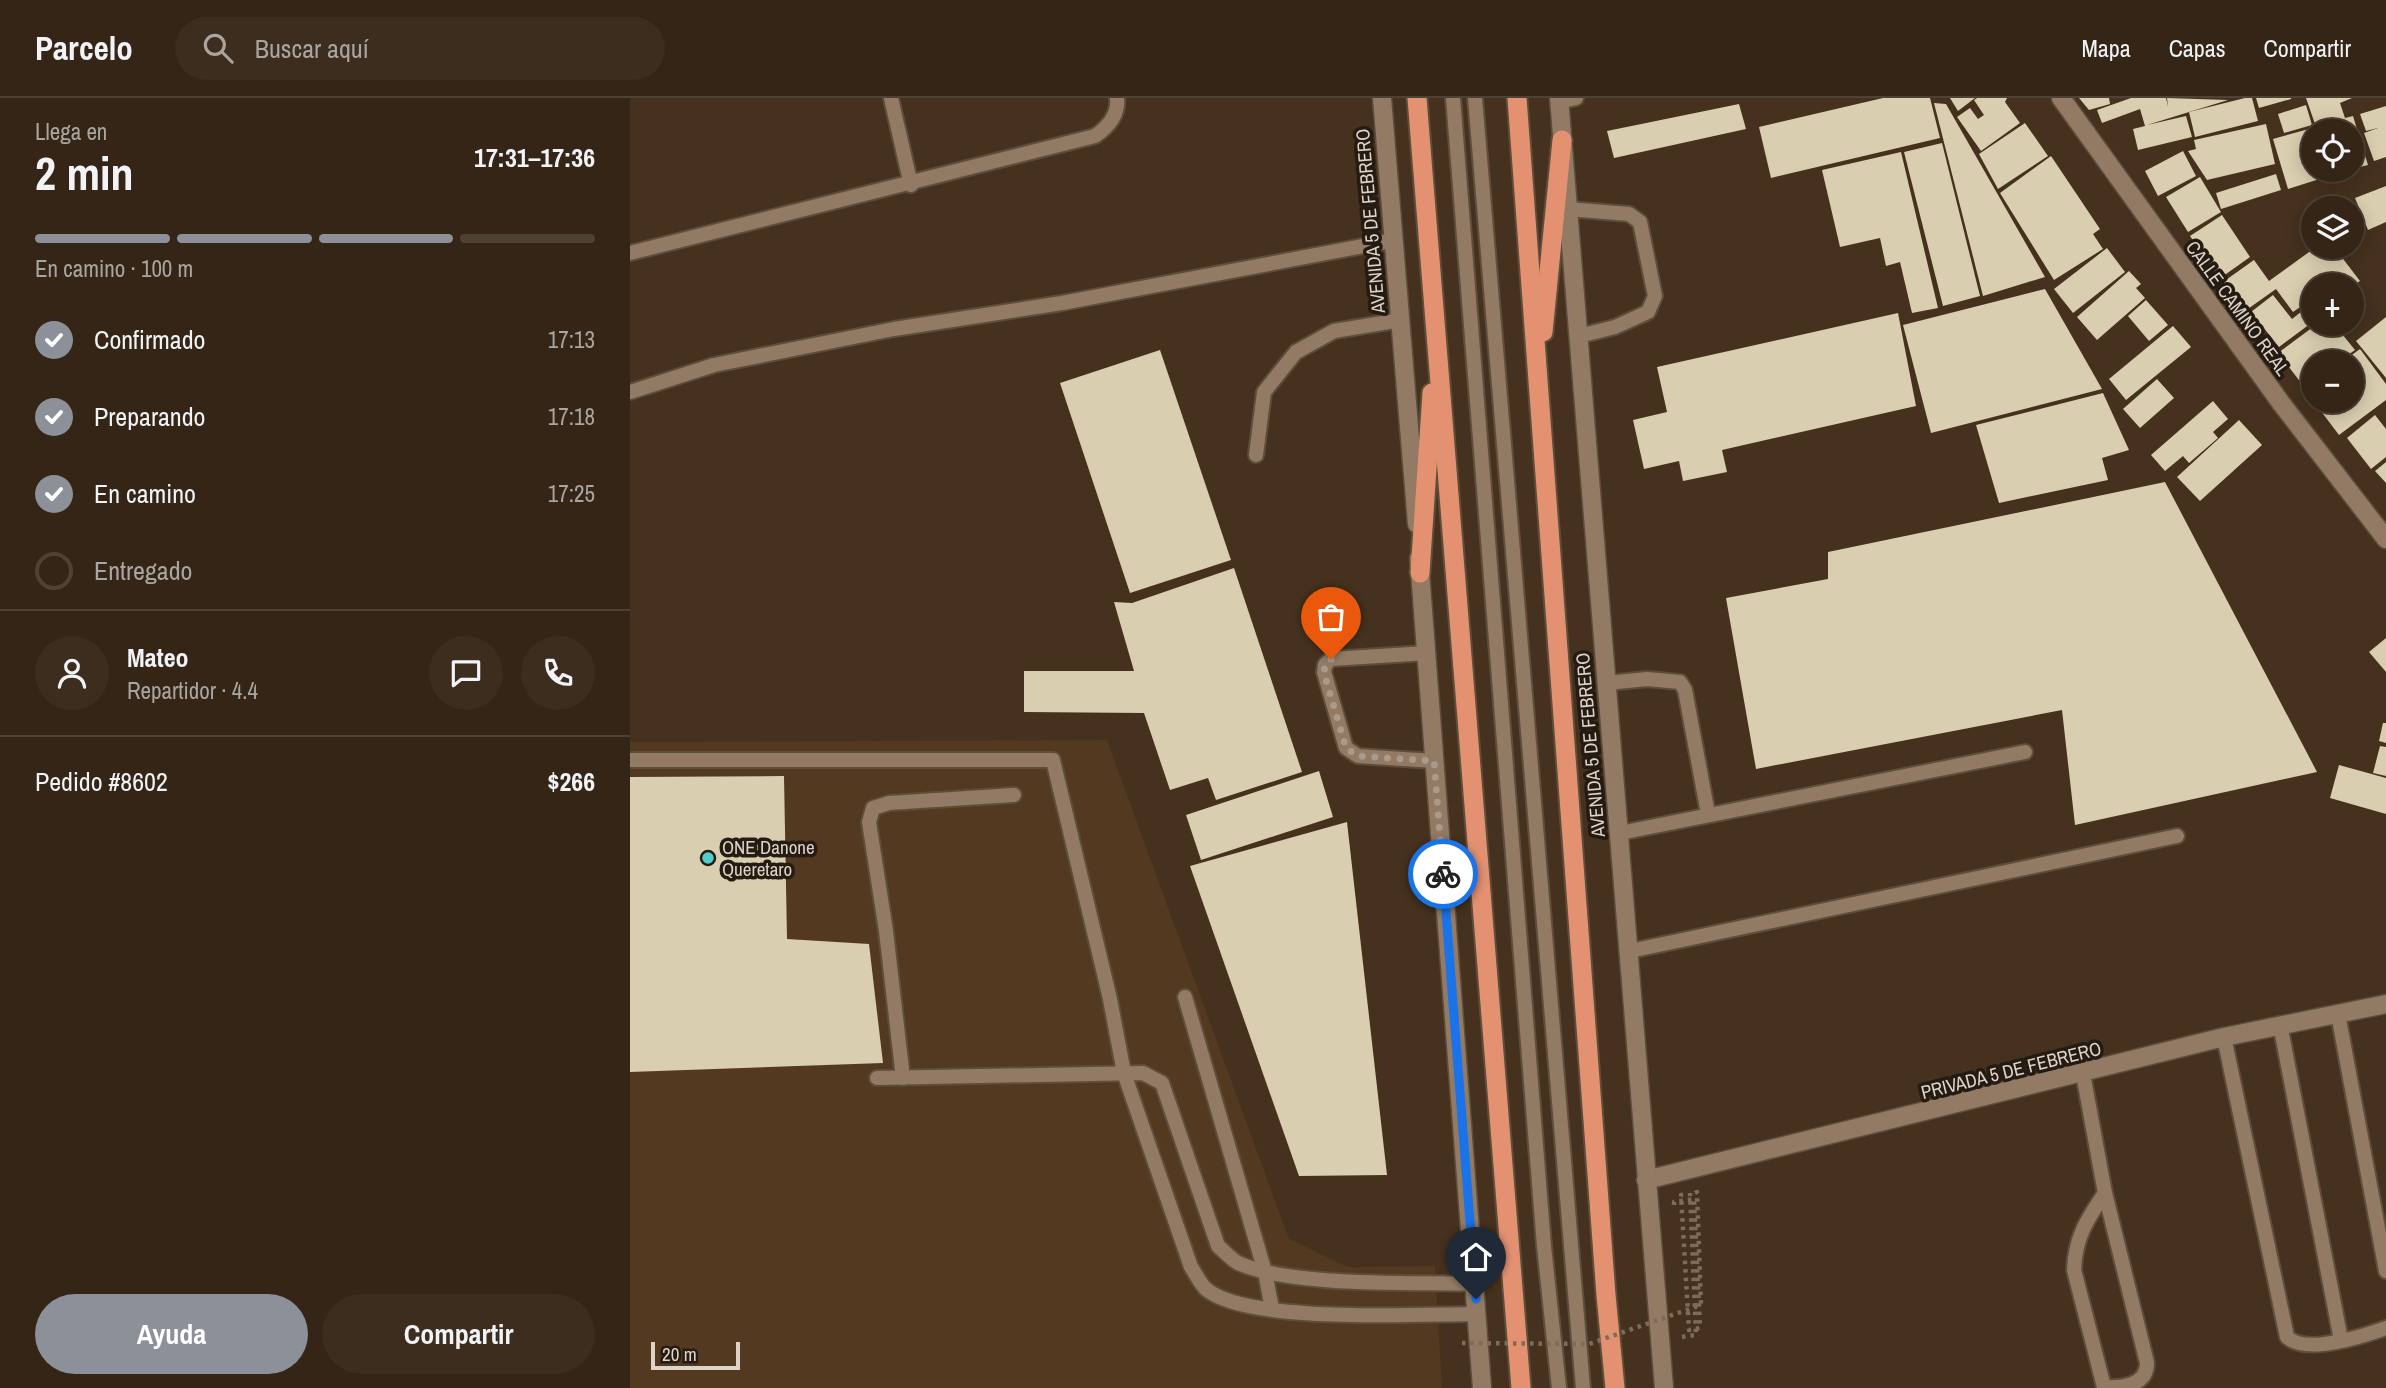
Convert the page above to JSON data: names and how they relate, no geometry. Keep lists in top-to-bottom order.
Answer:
{
  "streets": {
    "highway": ["AVENIDA 5 DE FEBRERO"],
    "main road": ["CALLE CAMINO REAL", "PRIVADA 5 DE FEBRERO"]
  },
  "crossings": [
    ["AVENIDA 5 DE FEBRERO", "PRIVADA 5 DE FEBRERO"]
  ],
  "places": ["ONE Danone Queretaro"],
  "scale_bar": "20 m",
  "page": {
    "header": "Parcelo",
    "search": "Buscar aquí",
    "nav": ["Mapa", "Capas", "Compartir"],
    "heading": ["2 min", "Llega en", "17:31–17:36"],
    "panel": [
      "Mateo",
      "Repartidor · 4.4",
      "Pedido #8602",
      "$266"
    ],
    "map_buttons": ["+", "−"],
    "bar": "En camino · 100 m",
    "list": [
      ["Confirmado", "17:13"],
      ["Preparando", "17:18"],
      ["En camino", "17:25"],
      "Entregado"
    ],
    "buttons": ["Ayuda", "Compartir"],
    "scale": "20 m"
  }
}
